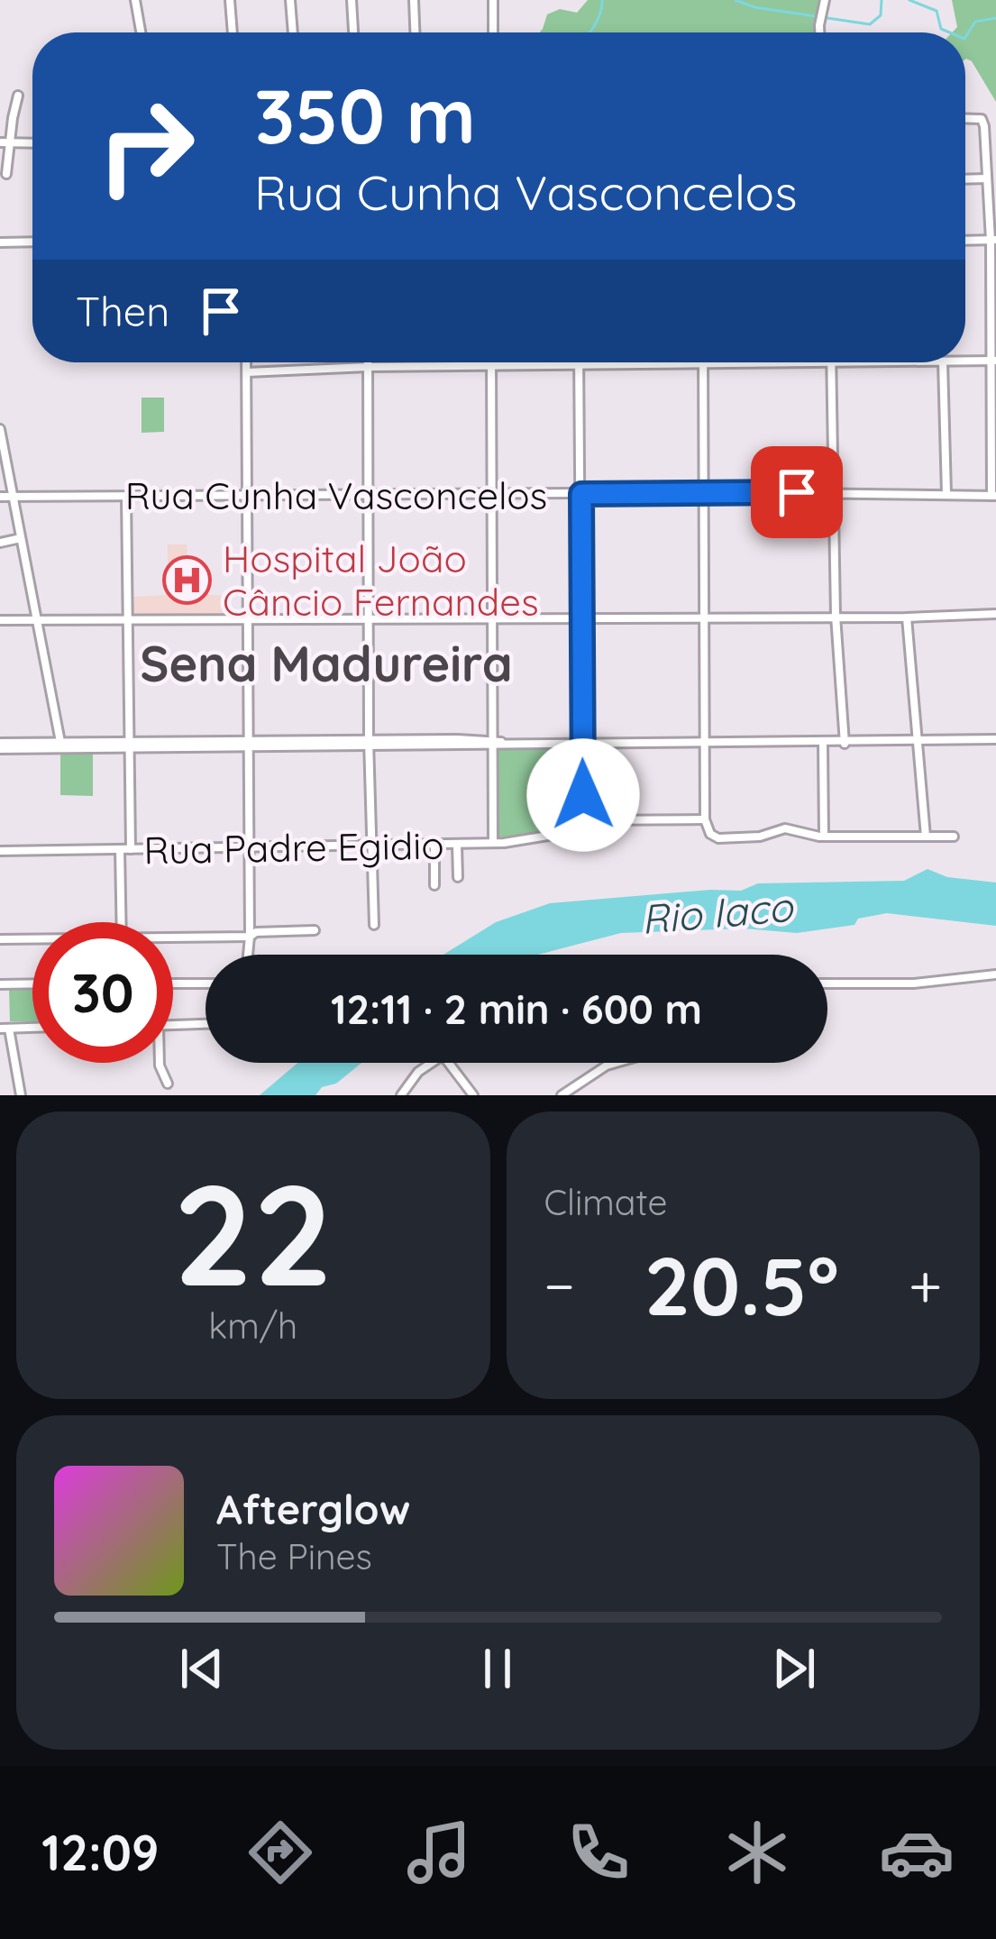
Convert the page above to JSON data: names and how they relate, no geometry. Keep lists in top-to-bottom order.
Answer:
{
  "streets": {
    "street": ["Rua Cunha Vasconcelos", "Rua Padre Egidio"]
  },
  "districts": ["Sena Madureira"],
  "water": ["Rio Iaco"],
  "places": {
    "hospital": ["Hospital João Câncio Fernandes"]
  },
  "page": {
    "turn": ["350 m", "Rua Cunha Vasconcelos"],
    "then": "Then",
    "limit": "30",
    "trip": "12:11 · 2 min · 600 m",
    "tile": [
      ["22", "km/h"],
      "Climate"
    ],
    "heat": ["−", "20.5°", "+"],
    "song": ["Afterglow", "The Pines"],
    "tabs": "12:09"
  }
}
